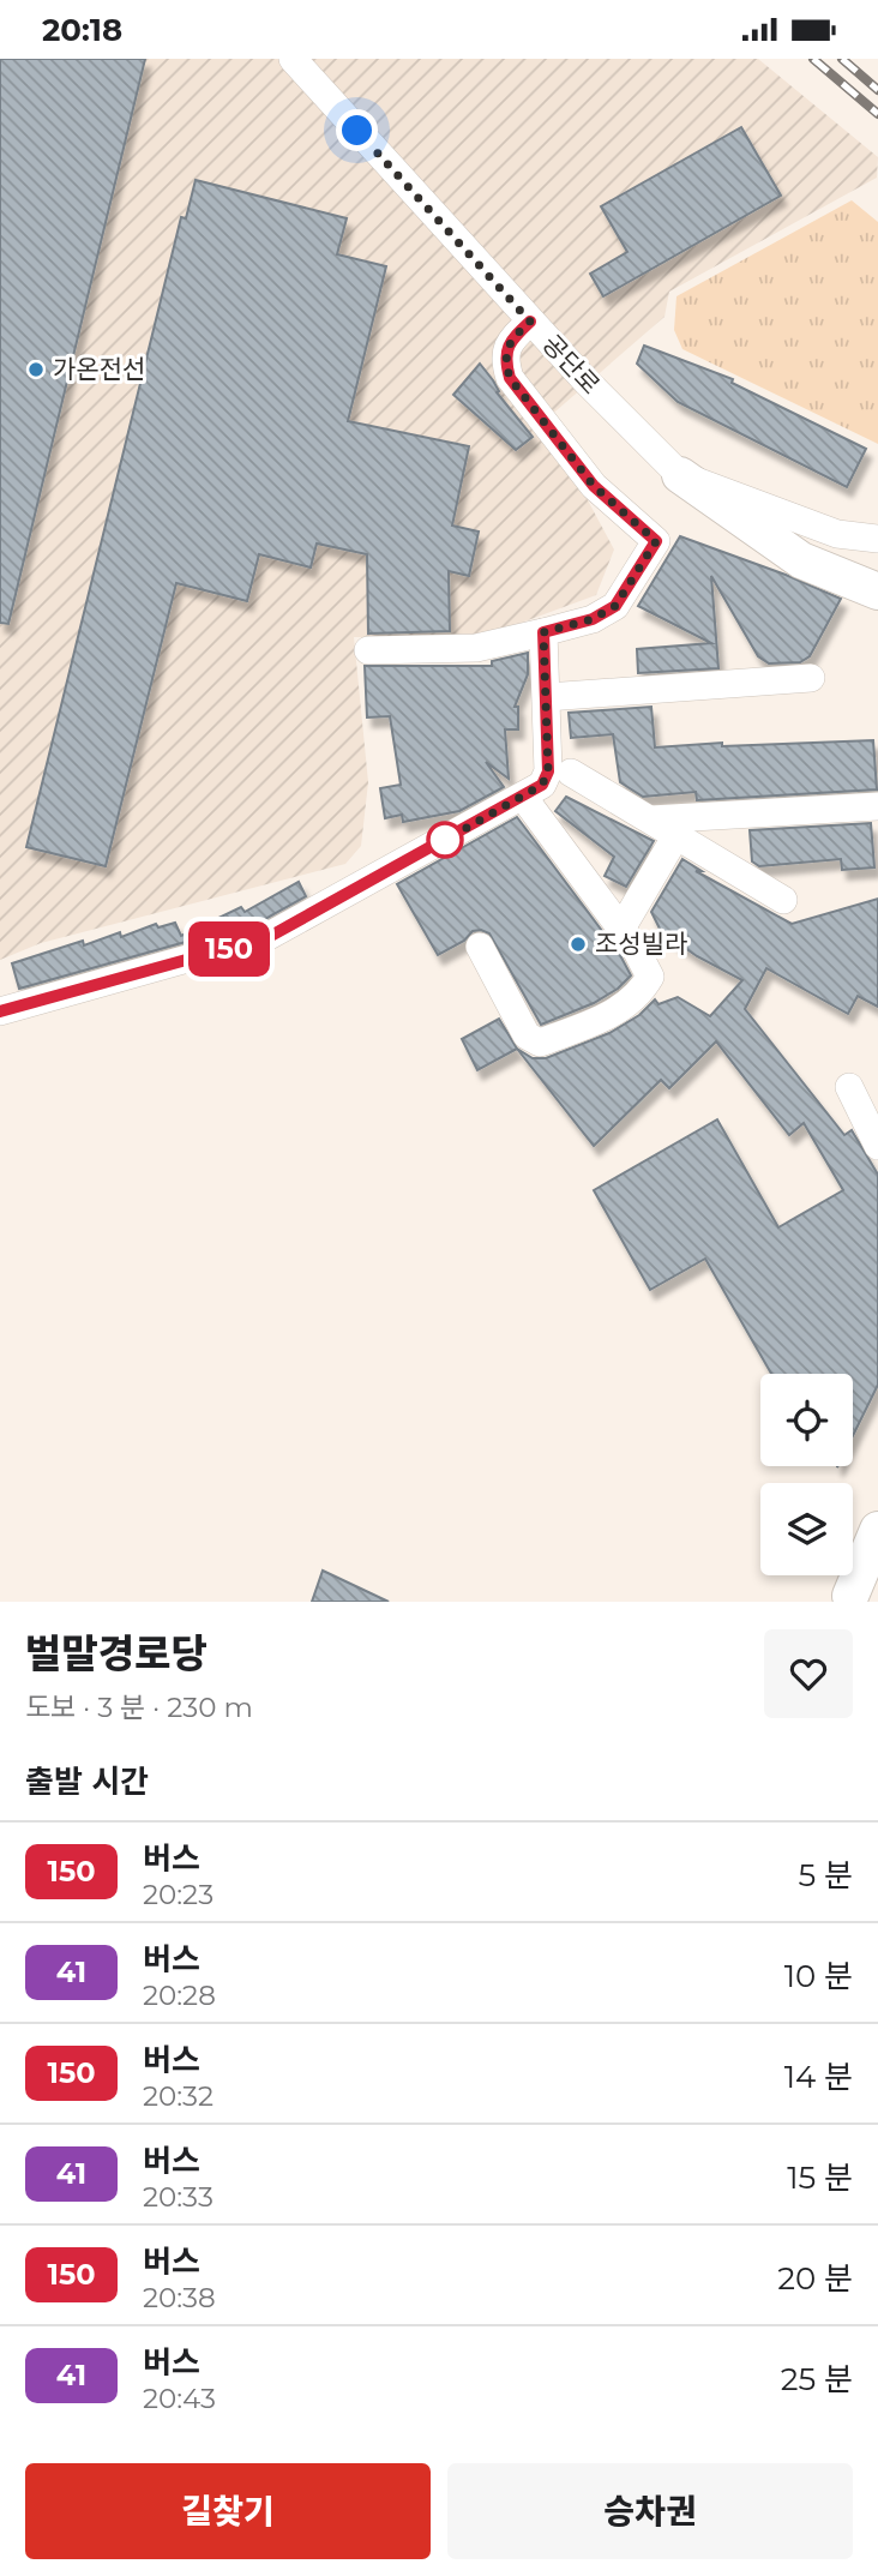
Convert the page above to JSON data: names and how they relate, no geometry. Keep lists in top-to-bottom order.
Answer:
{
  "streets": {
    "street": ["공단로"]
  },
  "places": ["가온전선", "조성빌라"],
  "lines": ["bus line 150"],
  "page": {
    "status": "20:18",
    "on_map": "150",
    "heading": [
      ["벌말경로당", "도보 · 3 분 · 230 m"],
      "출발 시간"
    ],
    "list": [
      {
        "mark": "150",
        "name": "버스",
        "note": "20:23",
        "value": "5 분"
      },
      {
        "mark": "41",
        "name": "버스",
        "note": "20:28",
        "value": "10 분"
      },
      {
        "mark": "150",
        "name": "버스",
        "note": "20:32",
        "value": "14 분"
      },
      {
        "mark": "41",
        "name": "버스",
        "note": "20:33",
        "value": "15 분"
      },
      {
        "mark": "150",
        "name": "버스",
        "note": "20:38",
        "value": "20 분"
      },
      {
        "mark": "41",
        "name": "버스",
        "note": "20:43",
        "value": "25 분"
      }
    ],
    "buttons": ["길찾기", "승차권"]
  }
}
